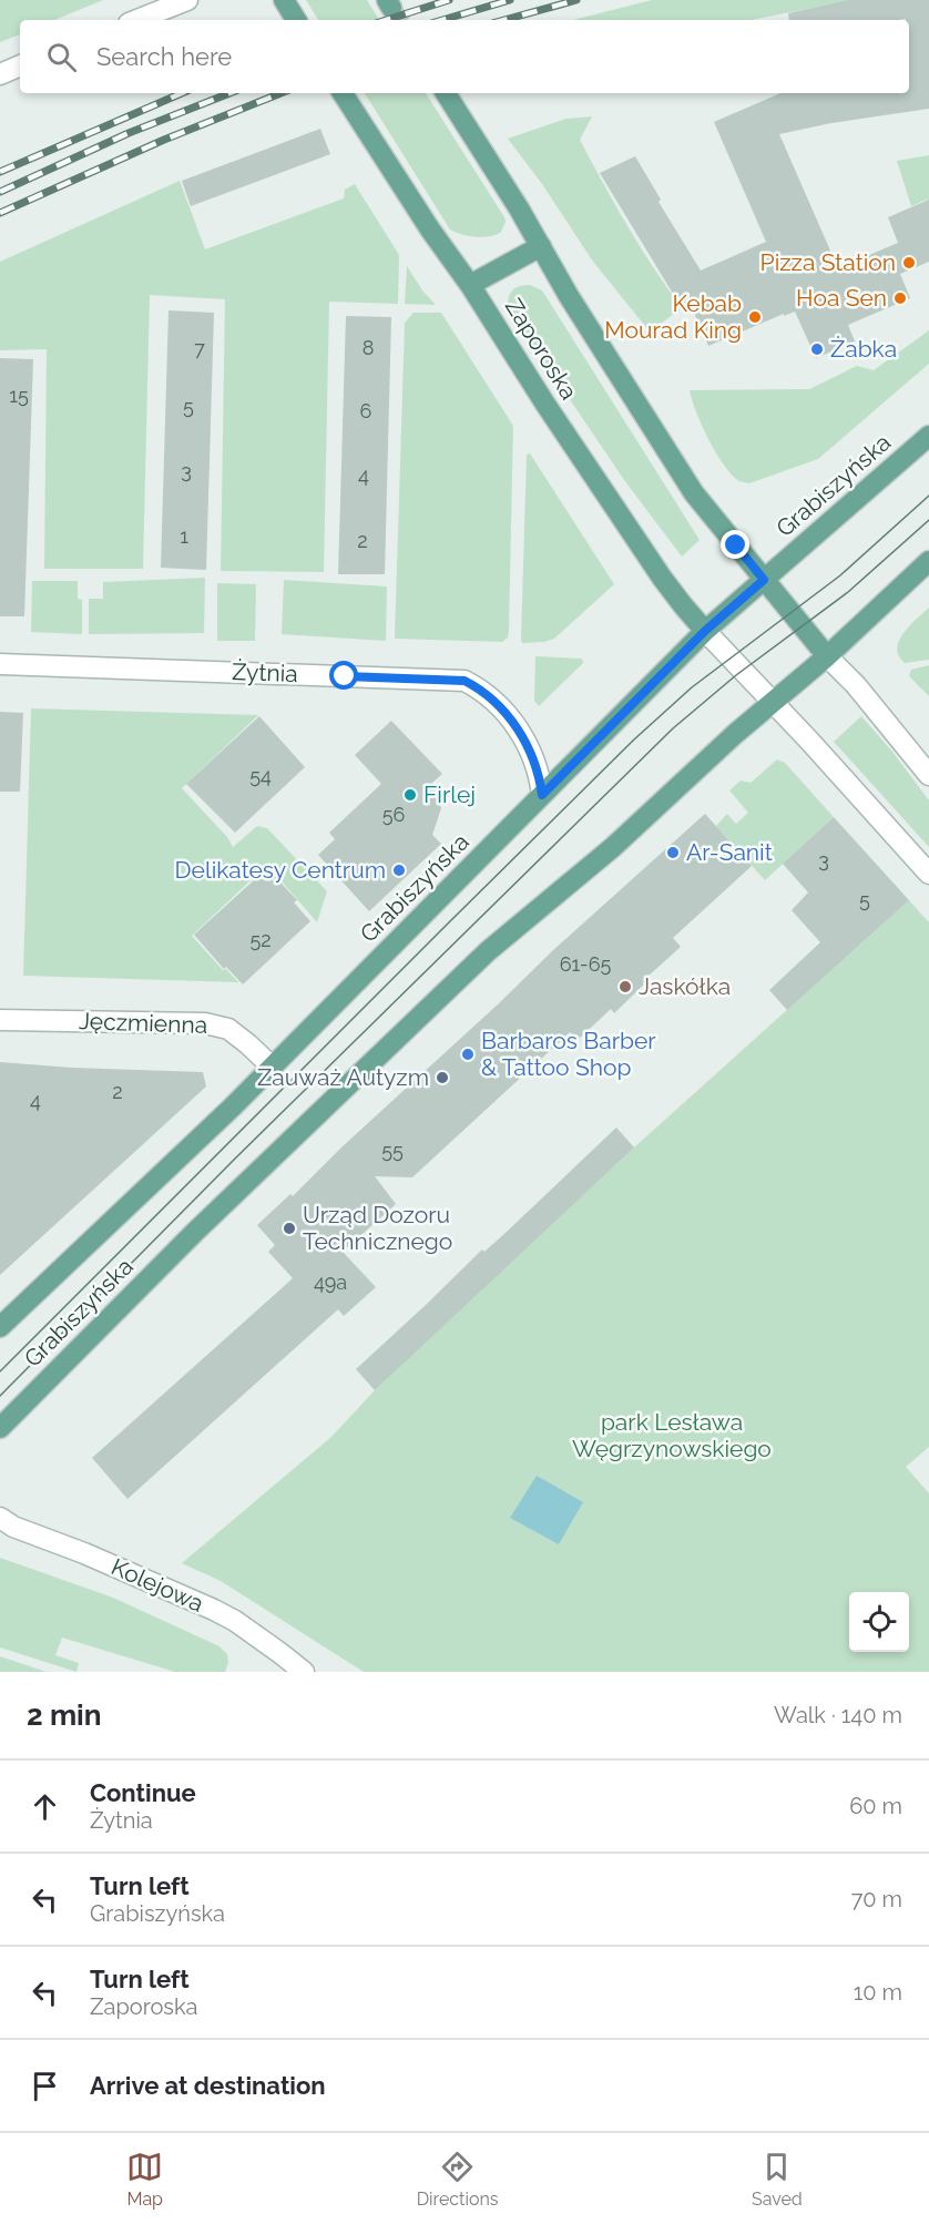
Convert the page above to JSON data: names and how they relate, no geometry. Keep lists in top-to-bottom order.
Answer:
{
  "streets": {
    "main road": ["Zaporoska", "Grabiszyńska"],
    "street": ["Żytnia", "Jęczmienna", "Kolejowa"]
  },
  "crossings": [
    ["Zaporoska", "Grabiszyńska"],
    ["Grabiszyńska", "Żytnia"],
    ["Grabiszyńska", "Jęczmienna"]
  ],
  "parks": ["park Lesława Węgrzynowskiego"],
  "places": [
    "Pizza Station",
    "Hoa Sen",
    "Kebab Mourad King",
    "Żabka",
    "Firlej",
    "Ar-Sanit",
    "Delikatesy Centrum",
    "Jaskółka",
    "Barbaros Barber & Tattoo Shop",
    "Zauważ Autyzm",
    "Urząd Dozoru Technicznego"
  ],
  "house_numbers": [
    "8",
    "7",
    "15",
    "5",
    "6",
    "3",
    "4",
    "1",
    "2",
    "54",
    "56",
    "3",
    "5",
    "52",
    "61-65",
    "2",
    "4",
    "55",
    "49a"
  ],
  "page": {
    "search": "Search here",
    "heading": ["2 min", "Walk · 140 m"],
    "list": [
      ["Continue", "Żytnia", "60 m"],
      ["Turn left", "Grabiszyńska", "70 m"],
      ["Turn left", "Zaporoska", "10 m"],
      "Arrive at destination"
    ],
    "nav": ["Map", "Directions", "Saved"]
  }
}
